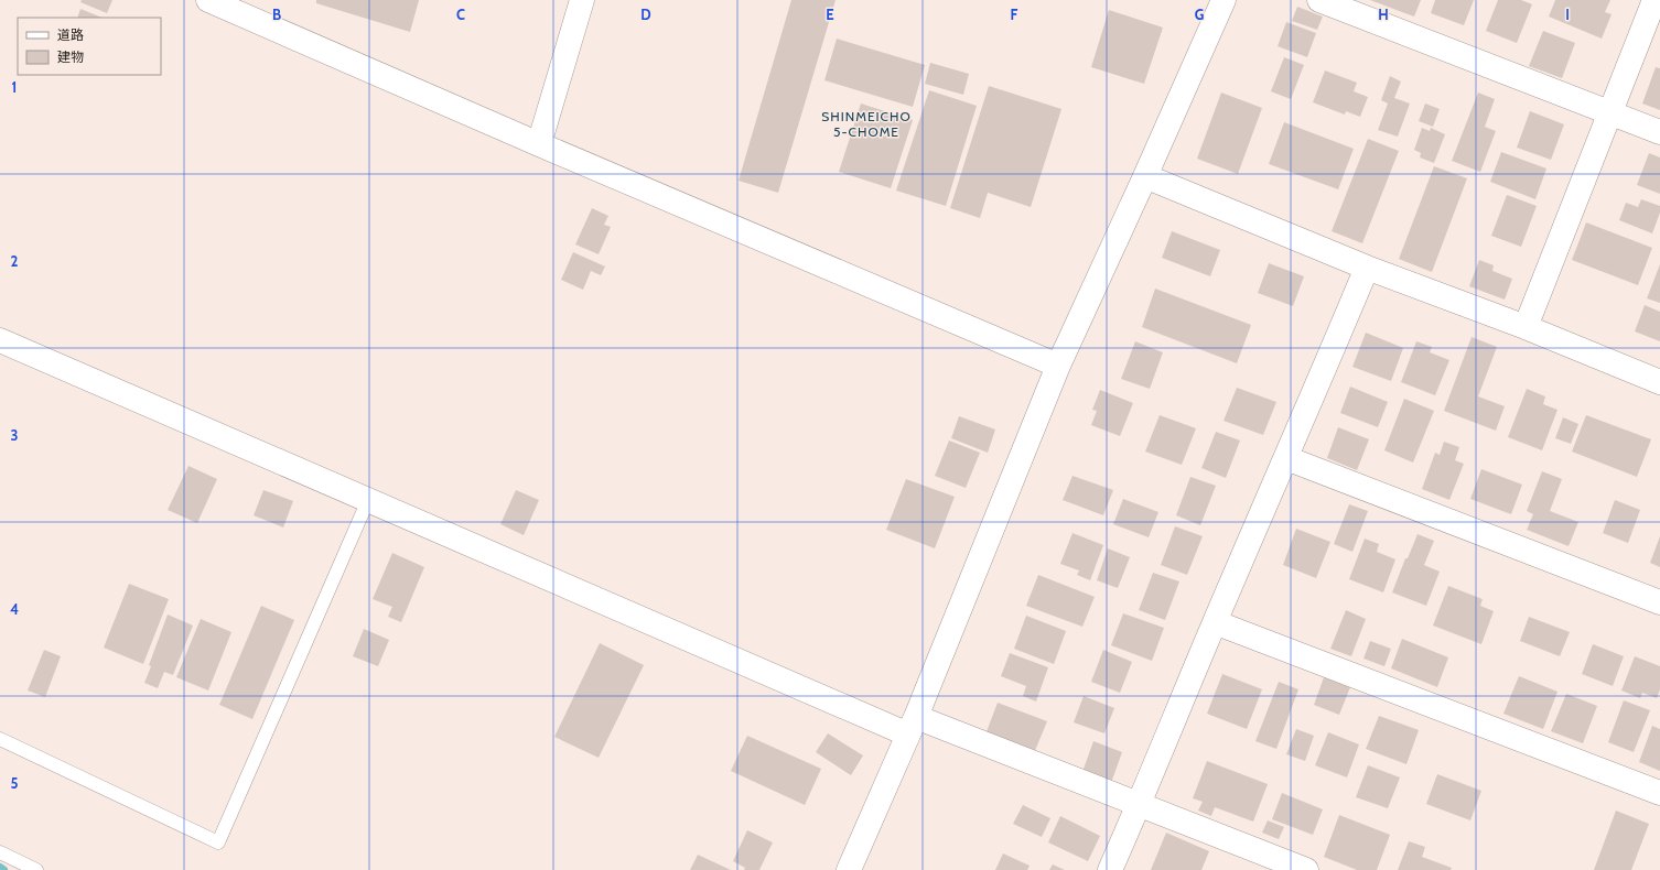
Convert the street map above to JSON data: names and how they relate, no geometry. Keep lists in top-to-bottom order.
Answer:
{
  "districts": ["SHINMEICHO 5-CHOME"],
  "legend": ["道路", "建物"],
  "grid": {
    "columns": [
      "B",
      "C",
      "D",
      "E",
      "F",
      "G",
      "H",
      "I"
    ],
    "rows": [
      "1",
      "2",
      "3",
      "4",
      "5"
    ]
  }
}
